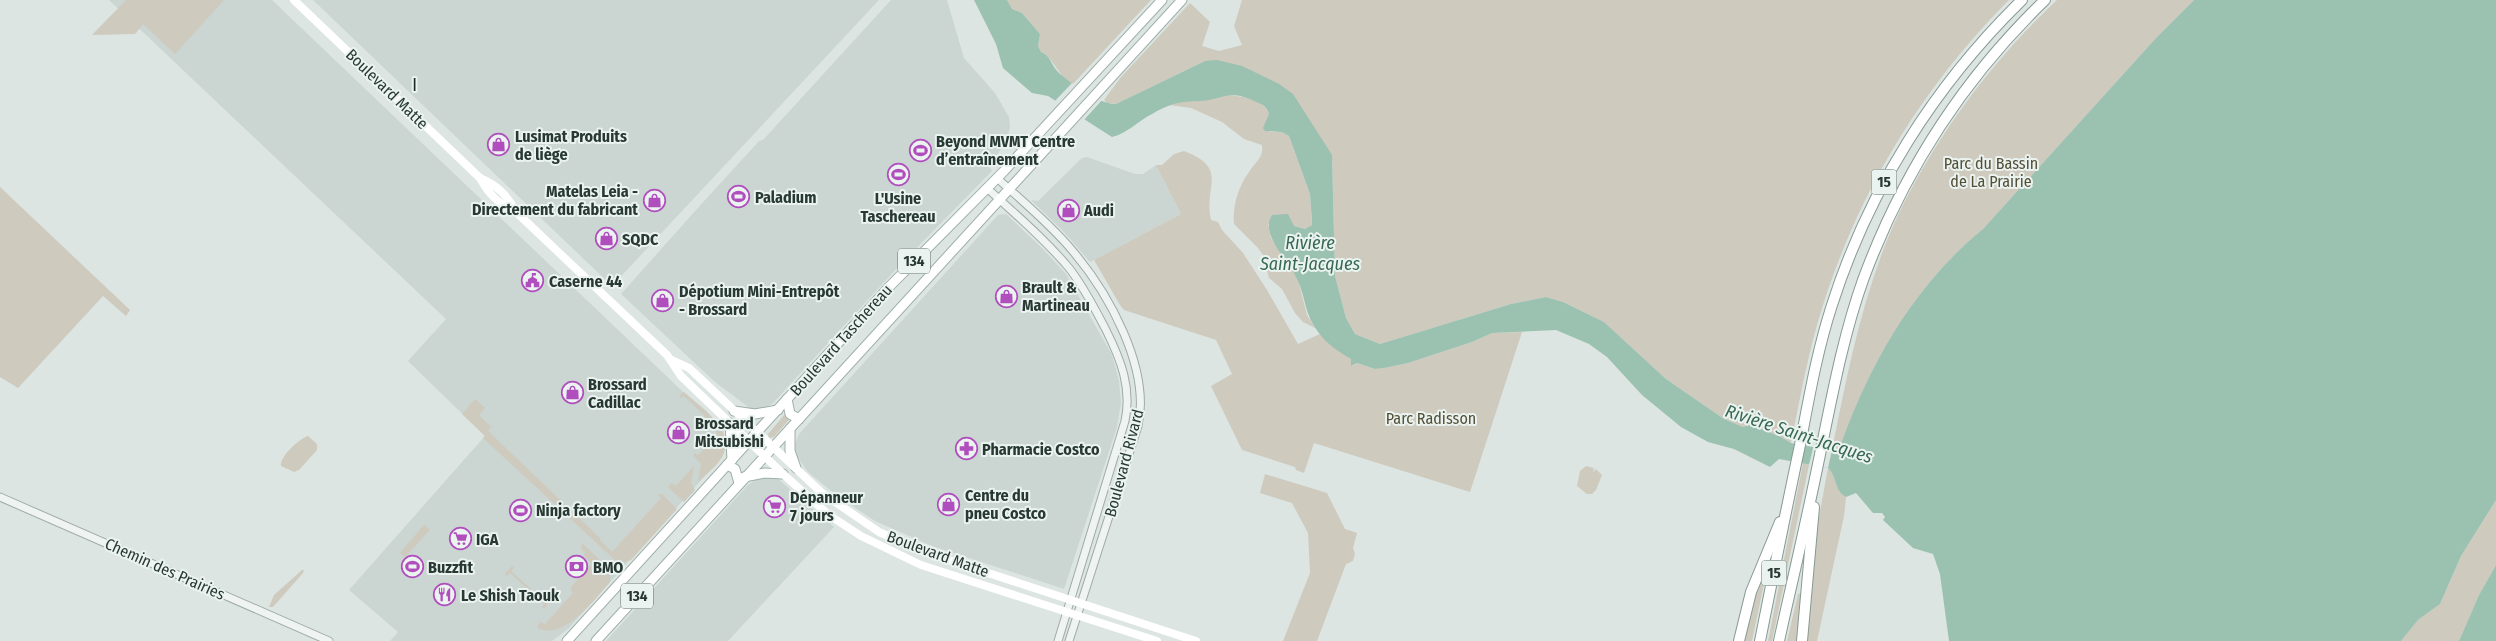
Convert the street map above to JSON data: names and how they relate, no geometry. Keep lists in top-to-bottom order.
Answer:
{
  "streets": {
    "highway": ["15"],
    "main road": ["Boulevard Matte", "134", "Boulevard Taschereau"],
    "street": ["Boulevard Rivard", "Chemin des Prairies"]
  },
  "crossings": [
    ["Boulevard Matte", "Boulevard Taschereau"],
    ["Boulevard Matte", "Boulevard Rivard"],
    ["Boulevard Taschereau", "Boulevard Rivard"]
  ],
  "districts": ["I"],
  "water": ["Rivière Saint-Jacques"],
  "parks": ["Parc du Bassin de La Prairie", "Parc Radisson"],
  "places": {
    "shop": [
      "Lusimat Produits de liège",
      "Matelas Leia - Directement du fabricant",
      "Audi",
      "SQDC",
      "Brault & Martineau",
      "Dépotium Mini-Entrepôt - Brossard",
      "Brossard Cadillac",
      "Brossard Mitsubishi",
      "Centre du pneu Costco"
    ],
    "sports": [
      "Beyond MVMT Centre d’entraînement",
      "L'Usine Taschereau",
      "Paladium",
      "Ninja factory",
      "Buzzfit"
    ],
    "public building": ["Caserne 44"],
    "pharmacy": ["Pharmacie Costco"],
    "supermarket": ["Dépanneur 7 jours", "IGA"],
    "bank": ["BMO"],
    "restaurant": ["Le Shish Taouk"]
  }
}
